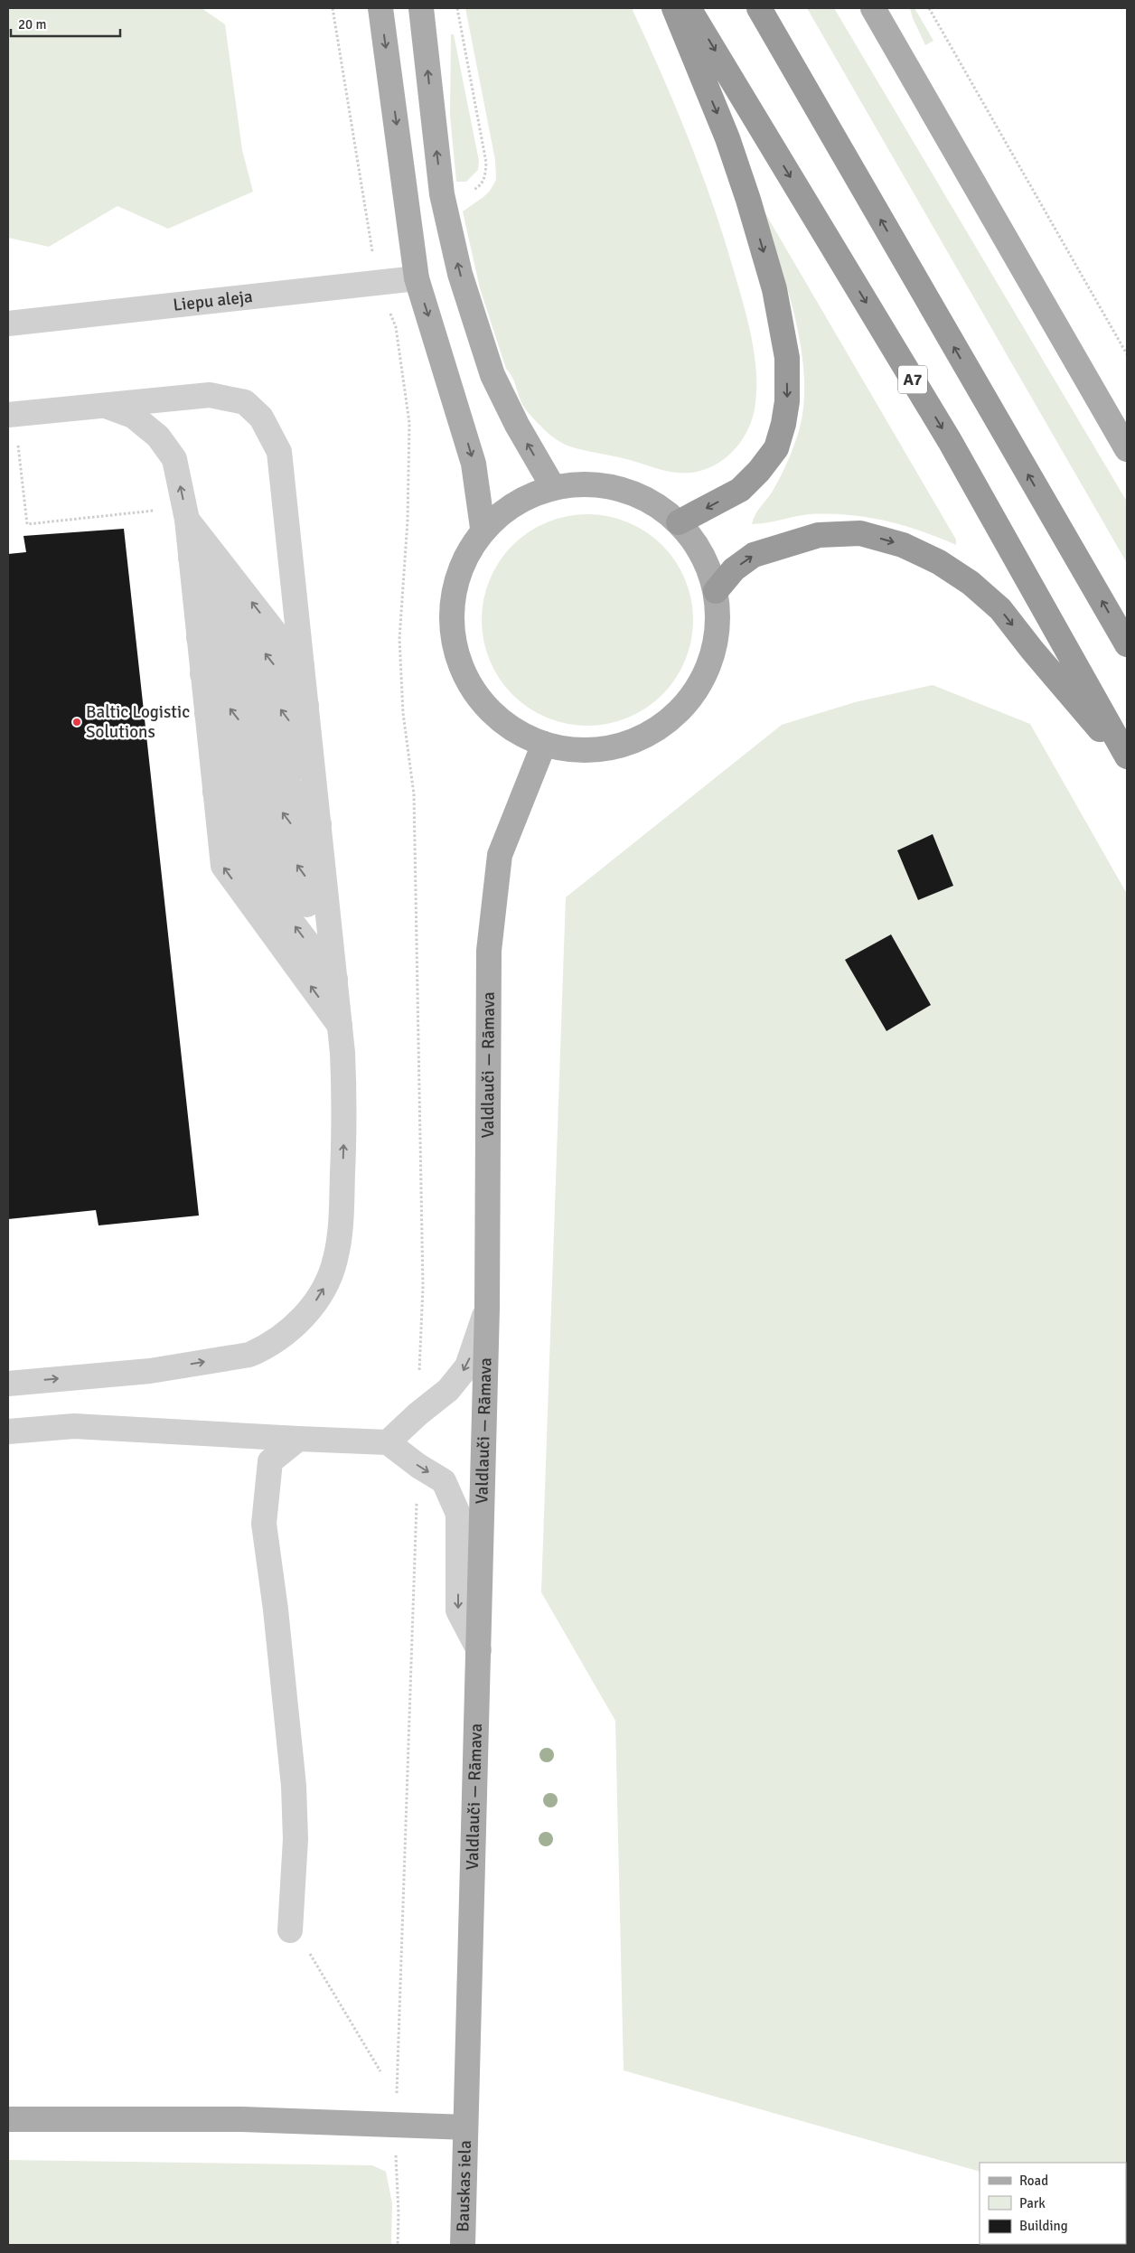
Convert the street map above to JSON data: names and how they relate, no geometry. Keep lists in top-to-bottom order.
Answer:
{
  "streets": {
    "highway": ["A7"],
    "main road": ["Valdlauči — Rāmava", "Bauskas iela"],
    "street": ["Liepu aleja"]
  },
  "crossings": [
    ["Valdlauči — Rāmava", "Bauskas iela"]
  ],
  "places": ["Baltic Logistic Solutions"],
  "legend": ["Road", "Park", "Building"],
  "scale_bar": "20 m"
}
